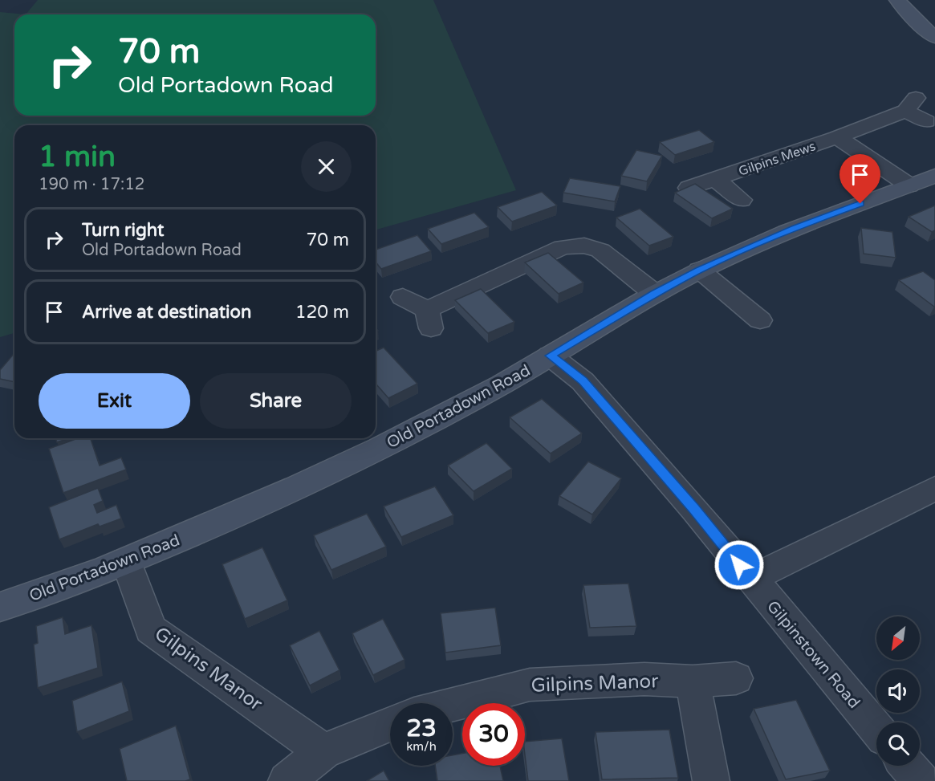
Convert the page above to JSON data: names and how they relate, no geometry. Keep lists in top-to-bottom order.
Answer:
{
  "streets": {
    "main road": ["Old Portadown Road"],
    "street": ["Gilpins Mews", "Gilpinstown Road", "Gilpins Manor"]
  },
  "crossings": [
    ["Old Portadown Road", "Gilpinstown Road"],
    ["Old Portadown Road", "Gilpins Manor"]
  ],
  "north": "bottom left",
  "page": {
    "turn": ["70 m", "Old Portadown Road"],
    "heading": ["1 min", "190 m · 17:12"],
    "list": [
      {
        "name": "Turn right",
        "note": "Old Portadown Road",
        "value": "70 m"
      },
      {
        "name": "Arrive at destination",
        "value": "120 m"
      }
    ],
    "buttons": ["Exit", "Share"],
    "speed": "23 km/h",
    "limit": "30"
  }
}
